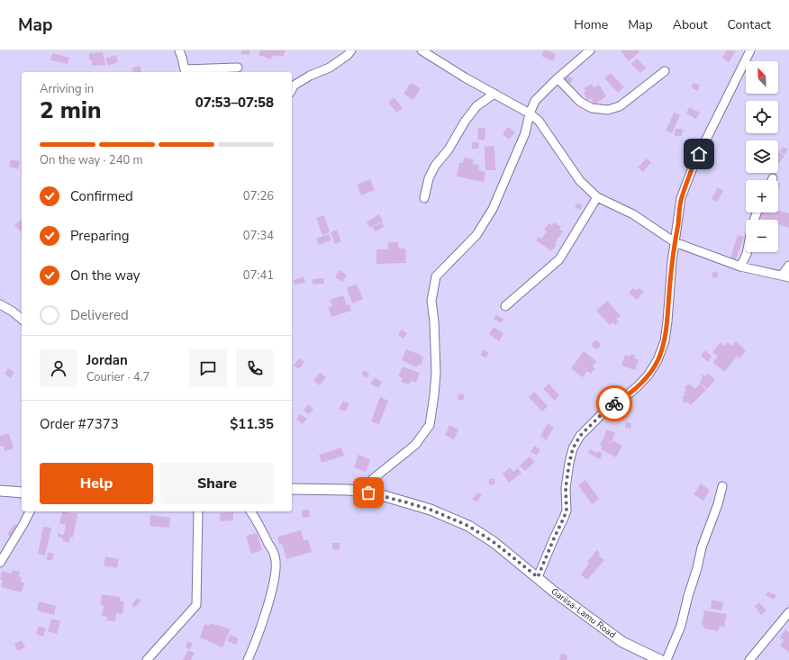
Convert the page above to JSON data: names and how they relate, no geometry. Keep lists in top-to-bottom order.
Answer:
{
  "streets": {
    "street": ["Gariisa-Lamu Road"]
  },
  "north": "top left",
  "page": {
    "header": "Map",
    "nav": [
      "Home",
      "Map",
      "About",
      "Contact"
    ],
    "map_buttons": ["+", "−"],
    "heading": ["2 min", "Arriving in", "07:53–07:58"],
    "panel": [
      "Jordan",
      "Courier · 4.7",
      "Order #7373",
      "$11.35"
    ],
    "bar": "On the way · 240 m",
    "list": [
      ["Confirmed", "07:26"],
      ["Preparing", "07:34"],
      ["On the way", "07:41"],
      "Delivered"
    ],
    "buttons": ["Help", "Share"]
  }
}
